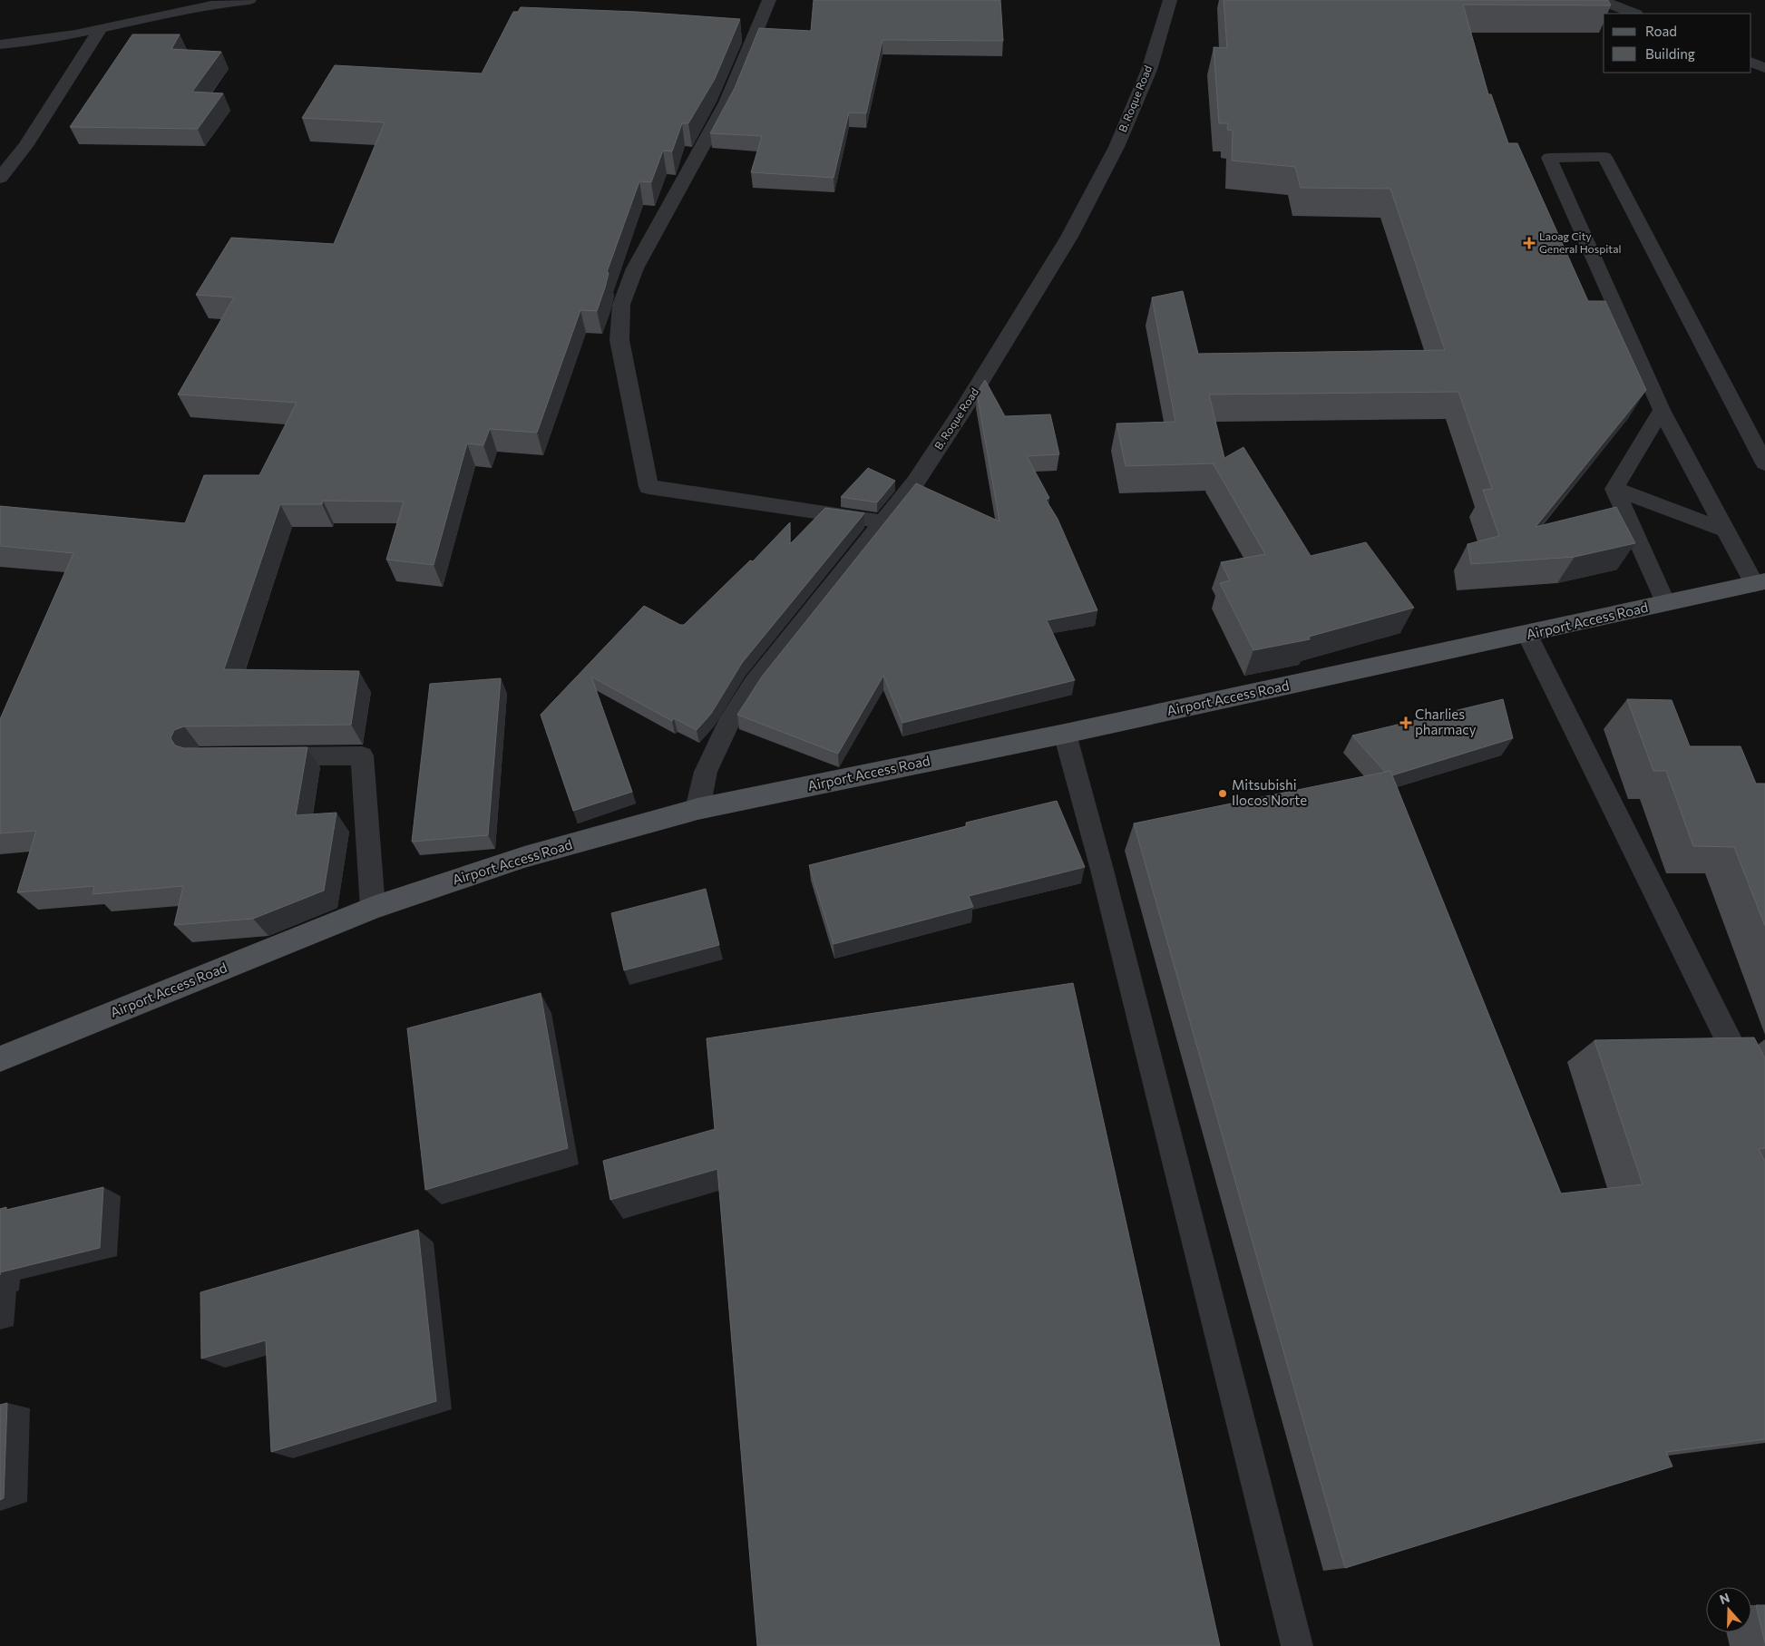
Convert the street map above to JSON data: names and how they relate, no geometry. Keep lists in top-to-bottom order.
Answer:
{
  "streets": {
    "main road": ["Airport Access Road"],
    "street": ["B. Roque Road"]
  },
  "crossings": [
    ["B. Roque Road", "Airport Access Road"]
  ],
  "places": {
    "health": ["Laoag City General Hospital", "Charlies pharmacy"],
    "other": ["Mitsubishi Ilocos Norte"]
  },
  "legend": ["Road", "Building"],
  "north": "top"
}
